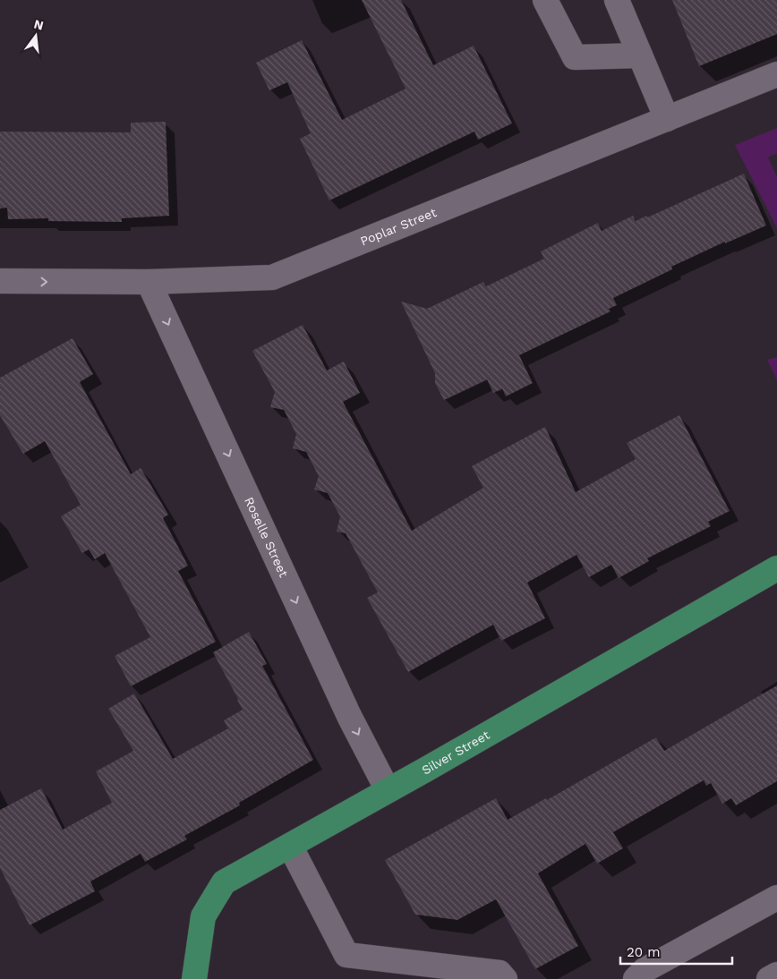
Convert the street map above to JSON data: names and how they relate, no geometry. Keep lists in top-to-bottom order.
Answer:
{
  "streets": {
    "main road": ["Silver Street"],
    "street": ["Poplar Street", "Roselle Street"]
  },
  "crossings": [
    ["Poplar Street", "Roselle Street"],
    ["Roselle Street", "Silver Street"]
  ],
  "one_way": ["Roselle Street"],
  "scale_bar": "20 m",
  "north": "top"
}
